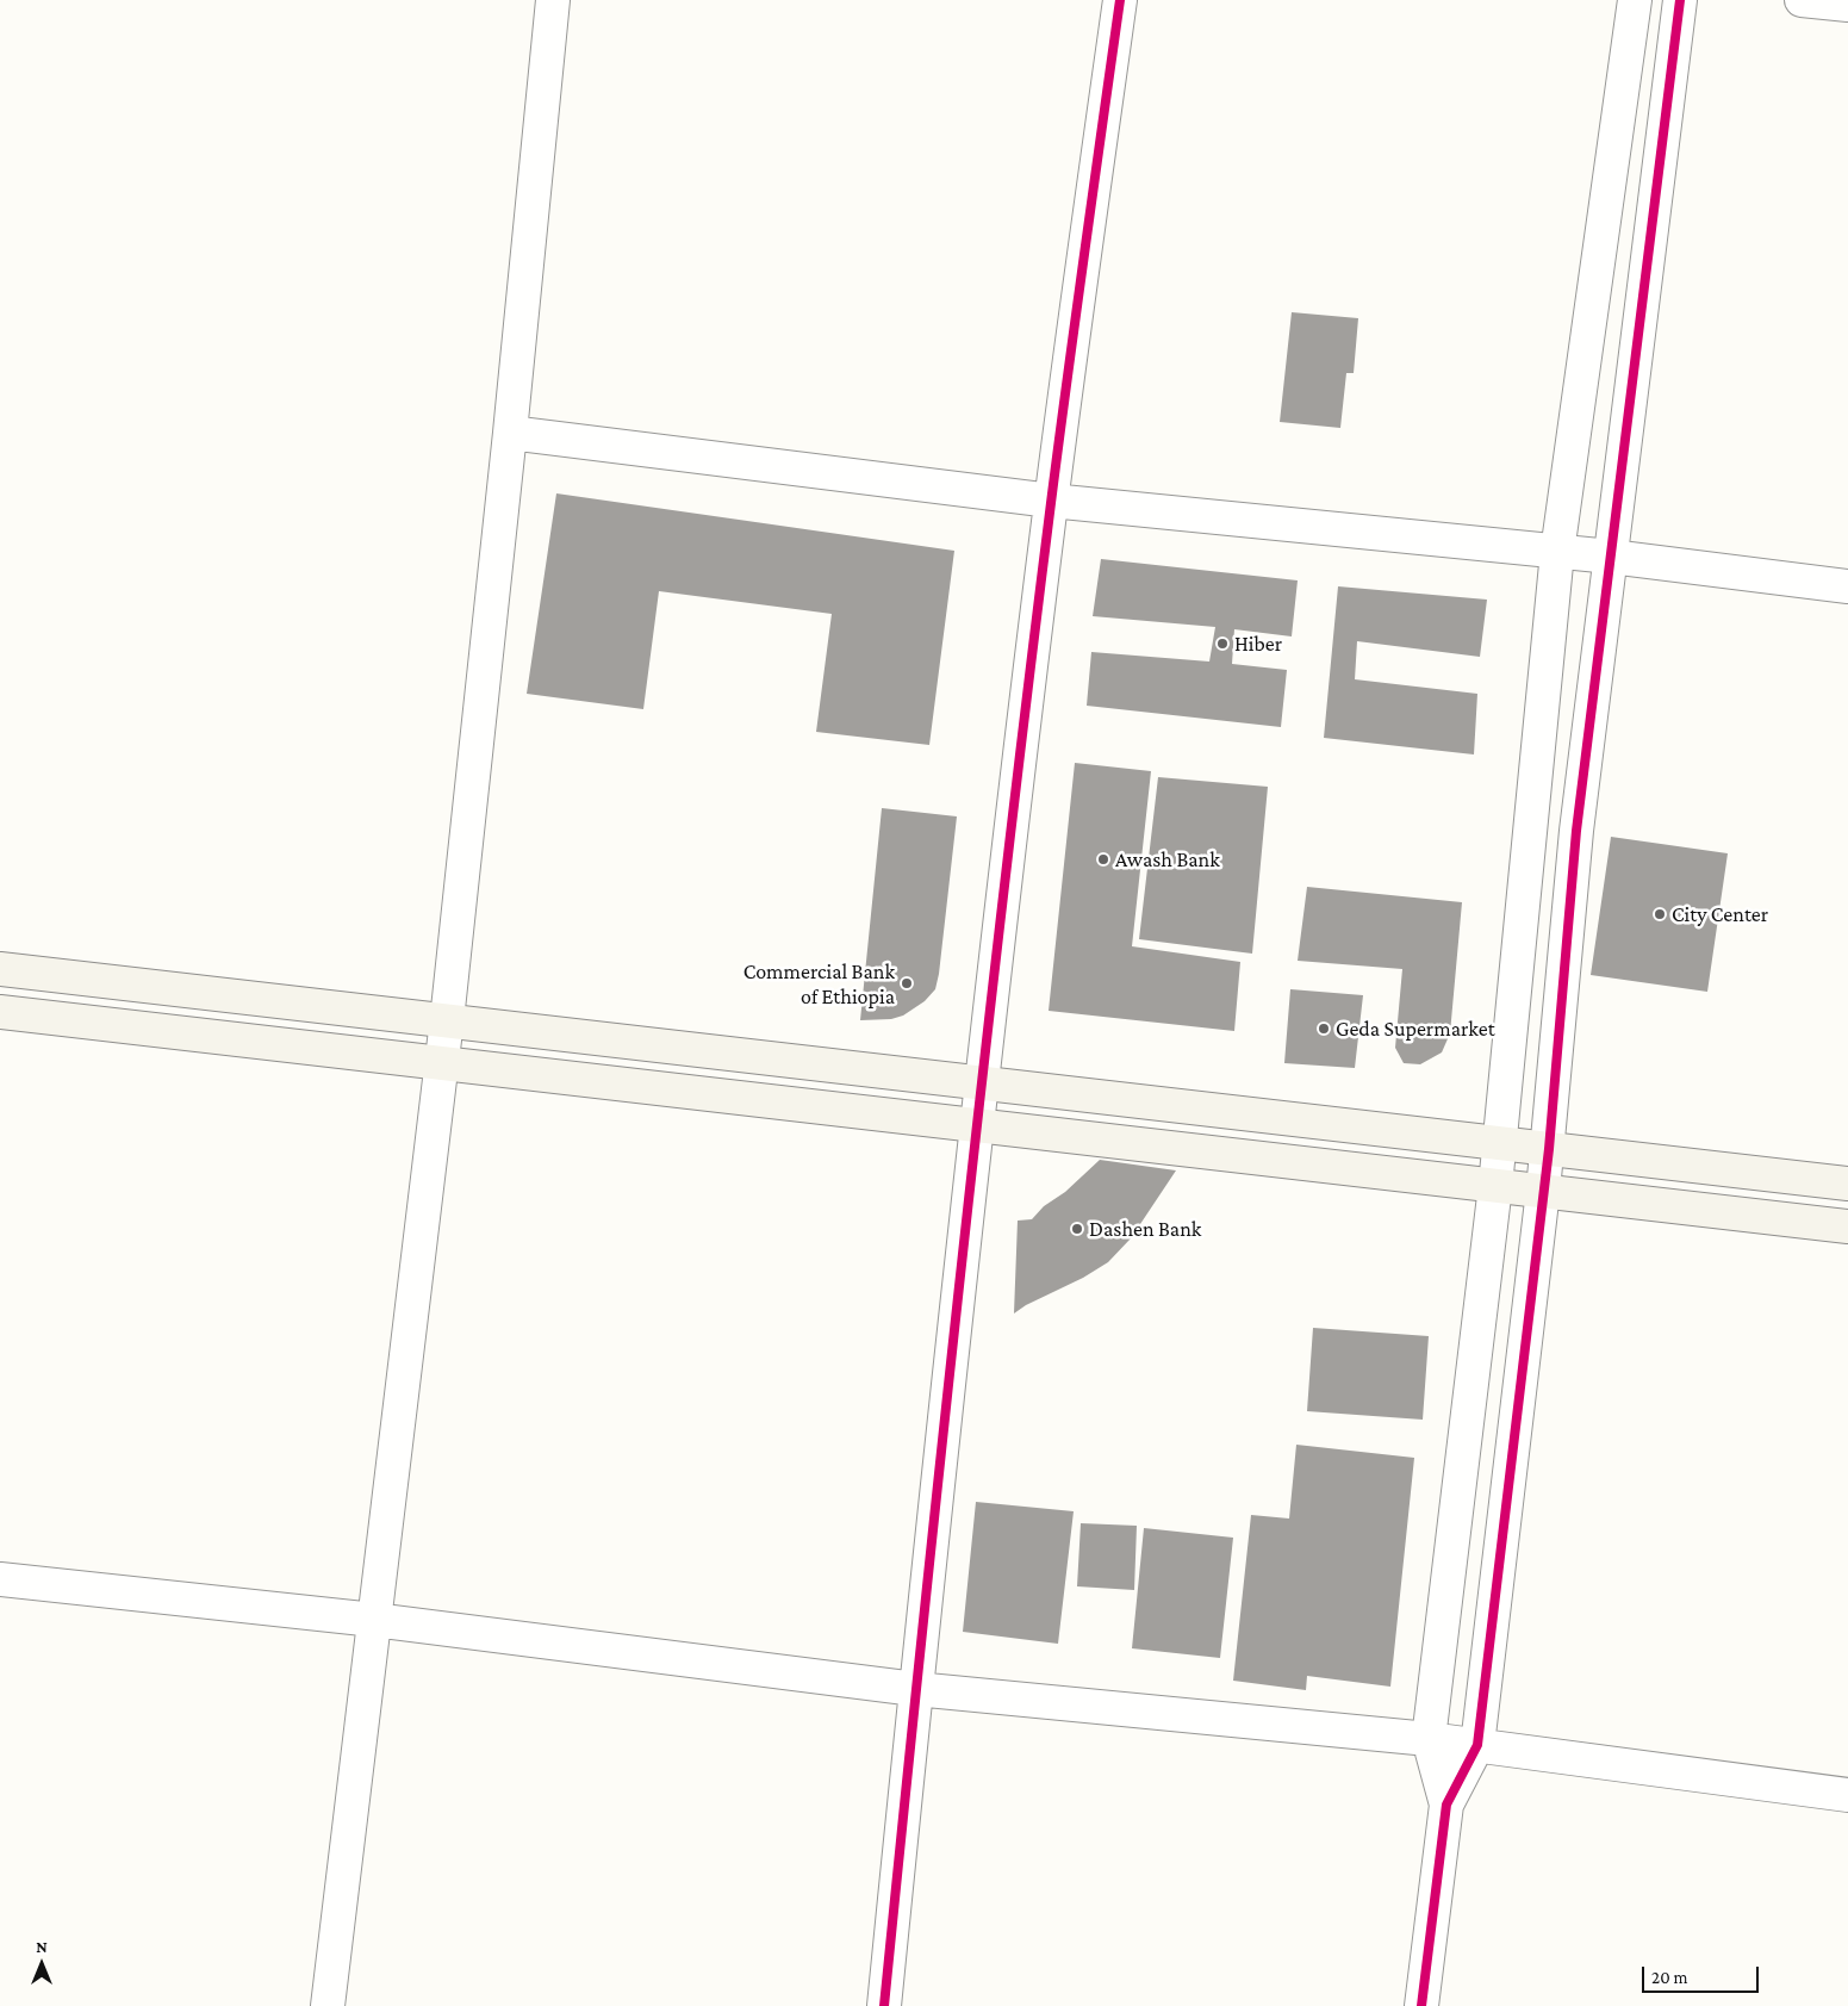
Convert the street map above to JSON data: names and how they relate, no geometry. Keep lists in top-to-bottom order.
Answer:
{
  "places": [
    "Hiber",
    "Awash Bank",
    "City Center",
    "Commercial Bank of Ethiopia",
    "Geda Supermarket",
    "Dashen Bank"
  ],
  "scale_bar": "20 m",
  "north": "top"
}
